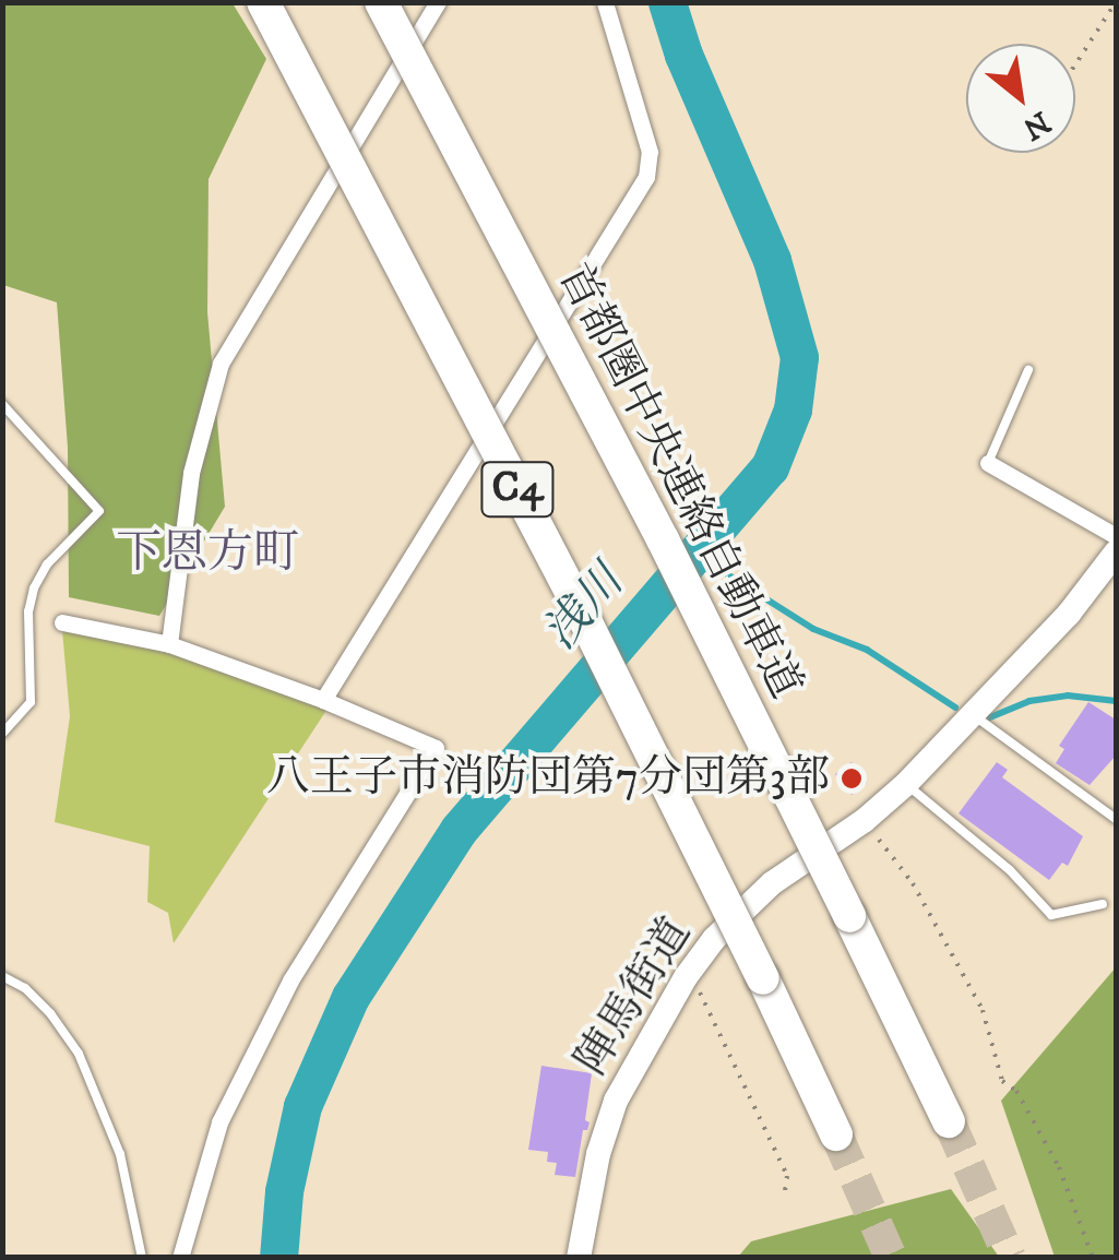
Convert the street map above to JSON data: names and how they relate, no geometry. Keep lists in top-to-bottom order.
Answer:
{
  "streets": {
    "highway": ["首都圏中央連絡自動車道", "C4"],
    "main road": ["陣馬街道"]
  },
  "districts": ["下恩方町"],
  "water": ["浅川"],
  "places": ["八王子市消防団第7分団第3部"],
  "north": "bottom right"
}
